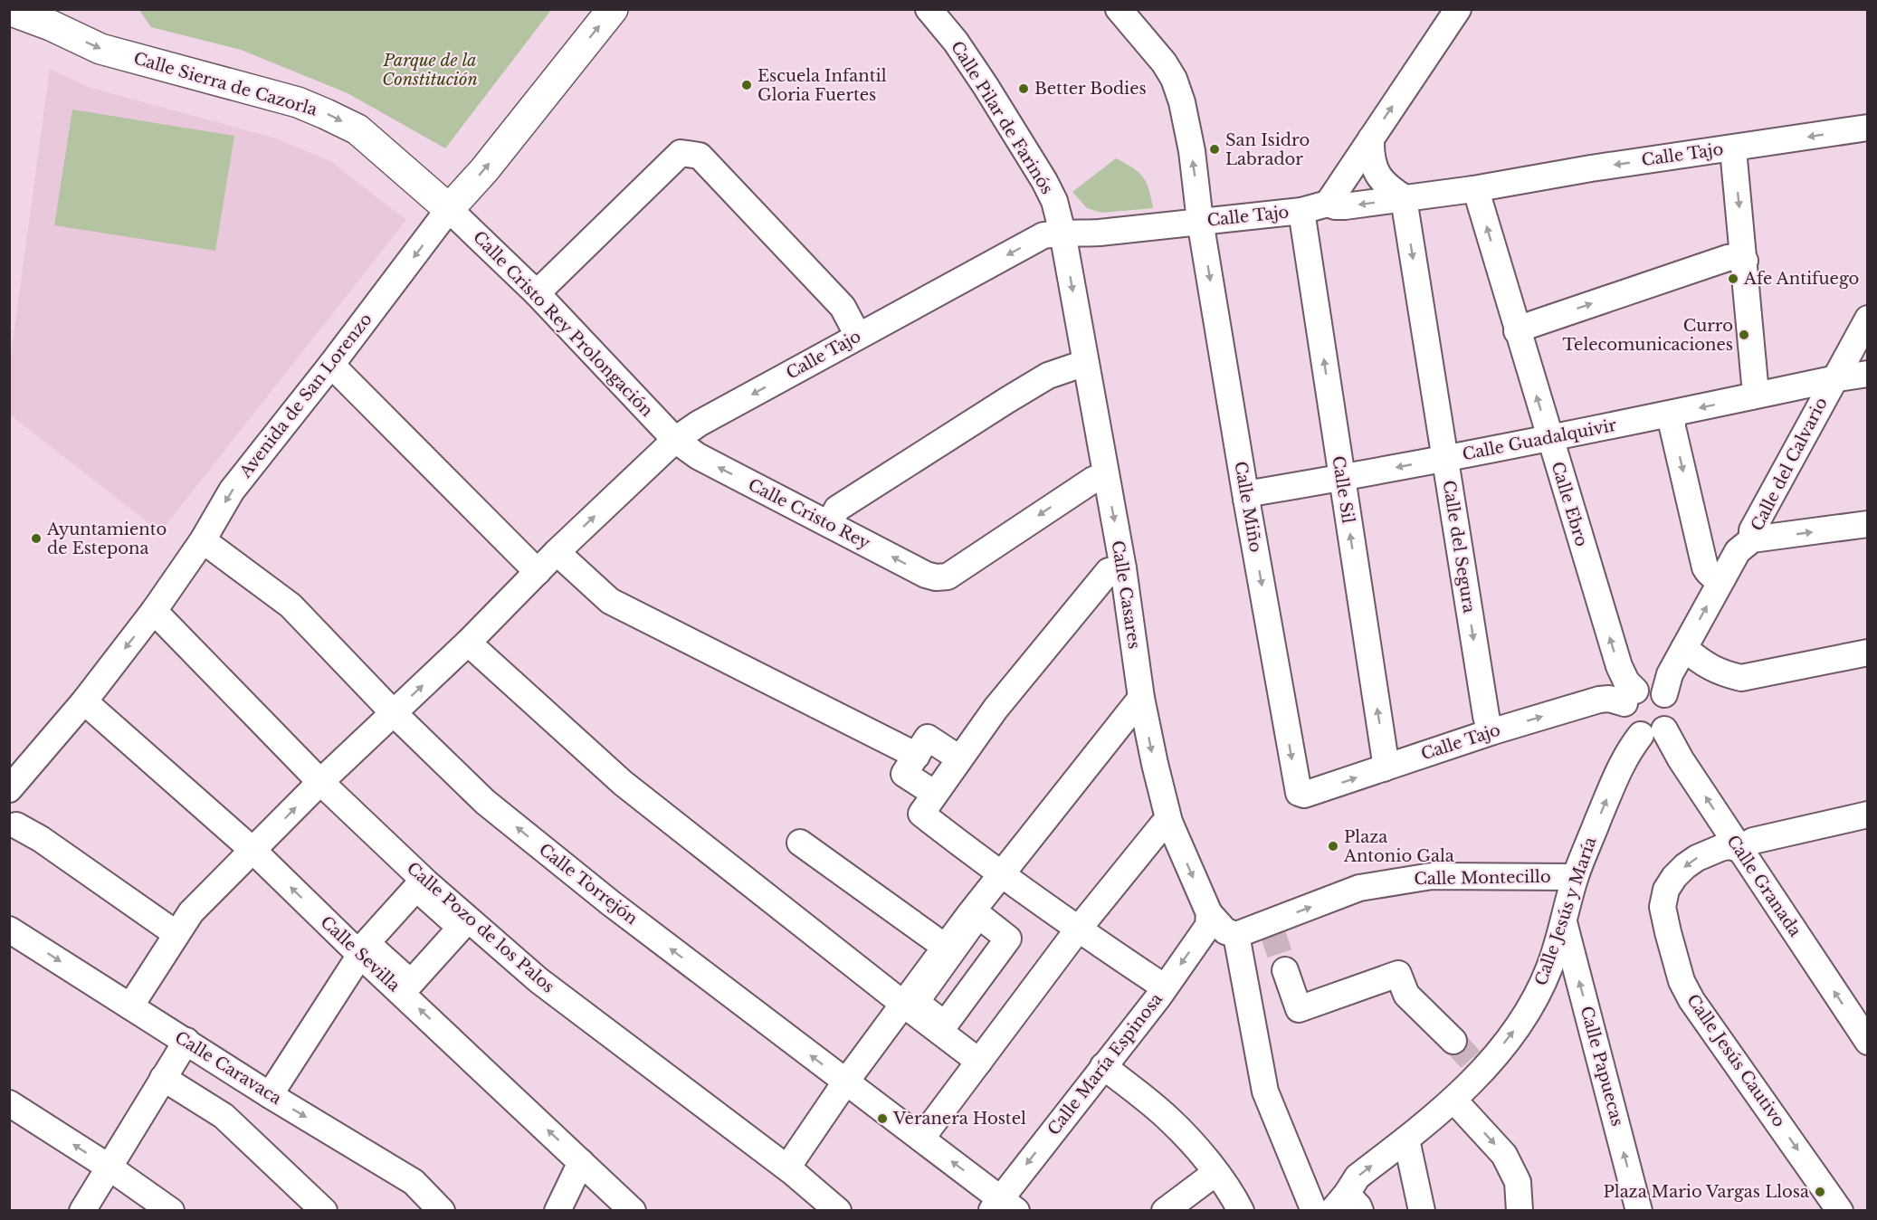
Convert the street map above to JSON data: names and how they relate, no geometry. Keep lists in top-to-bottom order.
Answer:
{
  "streets": {
    "street": [
      "Calle Sierra de Cazorla",
      "Calle Pilar de Farinós",
      "Calle Tajo",
      "Calle Cristo Rey Prolongación",
      "Avenida de San Lorenzo",
      "Calle Guadalquivir",
      "Calle del Calvario",
      "Calle Sil",
      "Calle Ebro",
      "Calle Miño",
      "Calle Cristo Rey",
      "Calle del Segura",
      "Calle Casares",
      "Calle Montecillo",
      "Calle Torrejón",
      "Calle Granada",
      "Calle Jesús y María",
      "Calle Pozo de los Palos",
      "Calle Sevilla",
      "Calle Jesús Cautivo",
      "Calle María Espinosa",
      "Calle Papuecas",
      "Calle Caravaca"
    ]
  },
  "crossings": [
    ["Calle Sierra de Cazorla", "Calle Cristo Rey Prolongación"],
    ["Calle Sierra de Cazorla", "Avenida de San Lorenzo"],
    ["Calle Pilar de Farinós", "Calle Tajo"],
    ["Calle Pilar de Farinós", "Calle Casares"],
    ["Calle Tajo", "Calle Cristo Rey Prolongación"],
    ["Calle Tajo", "Calle del Calvario"],
    ["Calle Tajo", "Calle Sil"],
    ["Calle Tajo", "Calle Ebro"],
    ["Calle Tajo", "Calle Miño"],
    ["Calle Tajo", "Calle Cristo Rey"],
    ["Calle Tajo", "Calle del Segura"],
    ["Calle Tajo", "Calle Casares"],
    ["Calle Tajo", "Calle Torrejón"],
    ["Calle Tajo", "Calle Granada"],
    ["Calle Tajo", "Calle Jesús y María"],
    ["Calle Tajo", "Calle Pozo de los Palos"],
    ["Calle Tajo", "Calle Sevilla"],
    ["Calle Tajo", "Calle Caravaca"],
    ["Calle Cristo Rey Prolongación", "Avenida de San Lorenzo"],
    ["Calle Cristo Rey Prolongación", "Calle Cristo Rey"],
    ["Avenida de San Lorenzo", "Calle Torrejón"],
    ["Avenida de San Lorenzo", "Calle Pozo de los Palos"],
    ["Avenida de San Lorenzo", "Calle Sevilla"],
    ["Calle Guadalquivir", "Calle del Calvario"],
    ["Calle Guadalquivir", "Calle Sil"],
    ["Calle Guadalquivir", "Calle Ebro"],
    ["Calle Guadalquivir", "Calle Miño"],
    ["Calle Guadalquivir", "Calle del Segura"],
    ["Calle del Calvario", "Calle Ebro"],
    ["Calle del Calvario", "Calle Granada"],
    ["Calle del Calvario", "Calle Jesús y María"],
    ["Calle Ebro", "Calle Granada"],
    ["Calle Ebro", "Calle Jesús y María"],
    ["Calle Cristo Rey", "Calle Casares"],
    ["Calle Casares", "Calle Montecillo"],
    ["Calle Casares", "Calle María Espinosa"],
    ["Calle Montecillo", "Calle Jesús y María"],
    ["Calle Torrejón", "Calle María Espinosa"],
    ["Calle Granada", "Calle Jesús y María"],
    ["Calle Granada", "Calle Jesús Cautivo"],
    ["Calle Jesús y María", "Calle Papuecas"]
  ],
  "one_way": [
    "Calle Sierra de Cazorla",
    "Calle Sil",
    "Calle del Segura",
    "Calle Casares",
    "Calle Montecillo",
    "Calle Granada",
    "Calle Jesús y María",
    "Calle Jesús Cautivo"
  ],
  "parks": ["Parque de la Constitución"],
  "places": [
    "Escuela Infantil Gloria Fuertes",
    "Better Bodies",
    "San Isidro Labrador",
    "Afe Antifuego",
    "Curro Telecomunicaciones",
    "Ayuntamiento de Estepona",
    "Plaza Antonio Gala",
    "Veranera Hostel",
    "Plaza Mario Vargas Llosa"
  ]
}
